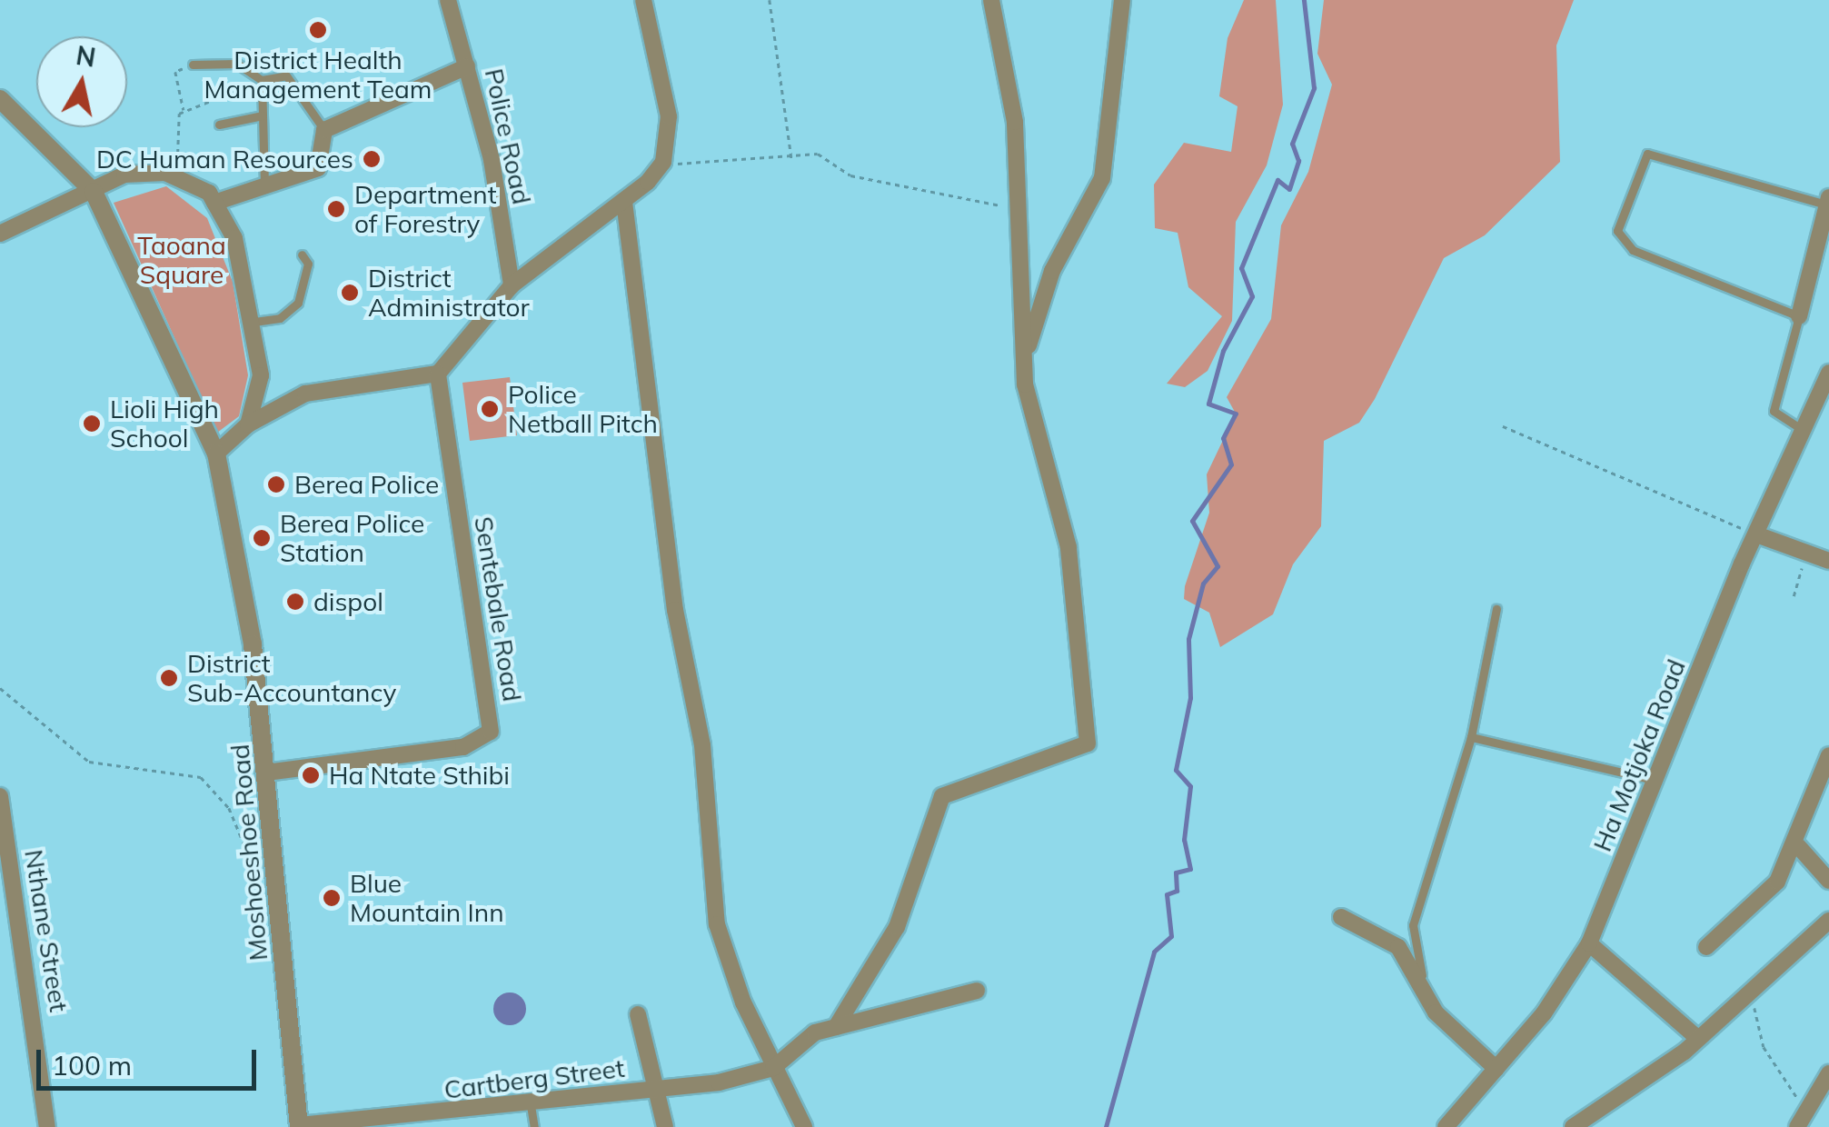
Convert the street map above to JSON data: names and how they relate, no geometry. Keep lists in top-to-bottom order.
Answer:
{
  "streets": {
    "street": [
      "Police Road",
      "Sentebale Road",
      "Ha Motjoka Road",
      "Moshoeshoe Road",
      "Nthane Street",
      "Cartberg Street"
    ]
  },
  "crossings": [
    ["Sentebale Road", "Moshoeshoe Road"],
    ["Moshoeshoe Road", "Cartberg Street"]
  ],
  "parks": ["Taoana Square"],
  "places": [
    "District Health Management Team",
    "DC Human Resources",
    "Department of Forestry",
    "District Administrator",
    "Police Netball Pitch",
    "Lioli High School",
    "Berea Police",
    "Berea Police Station",
    "dispol",
    "District Sub-Accountancy",
    "Ha Ntate Sthibi",
    "Blue Mountain Inn"
  ],
  "scale_bar": "100 m",
  "north": "top"
}
